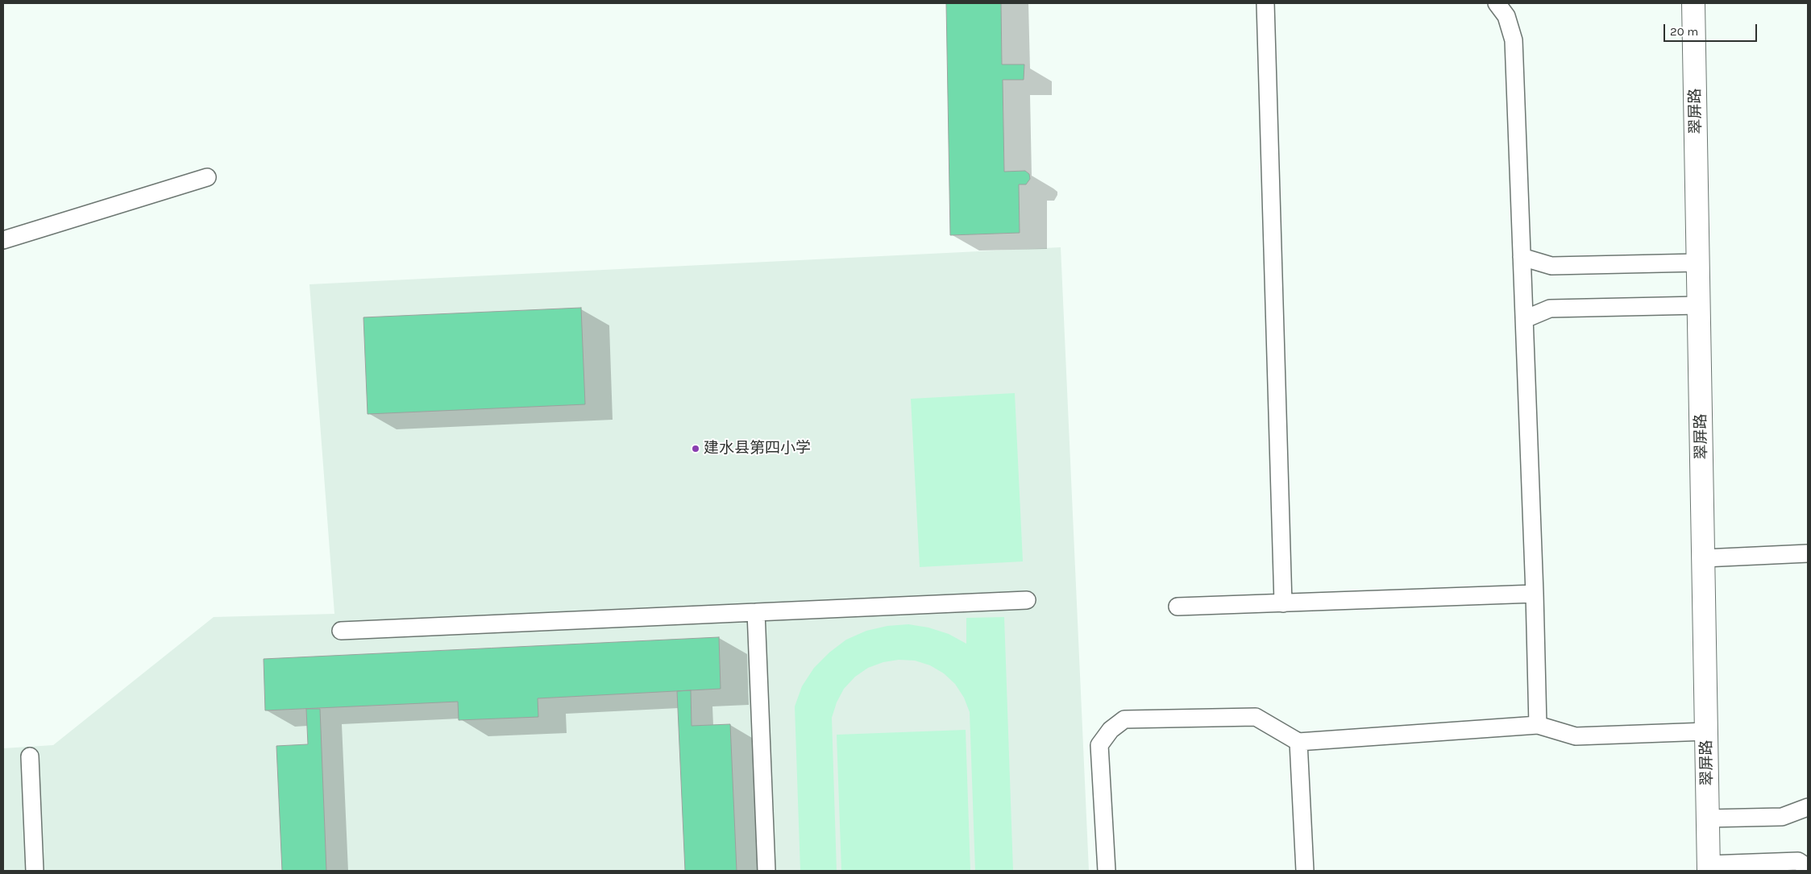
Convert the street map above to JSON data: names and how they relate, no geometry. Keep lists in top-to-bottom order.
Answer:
{
  "streets": {
    "street": ["翠屏路"]
  },
  "places": ["建水县第四小学"],
  "scale_bar": "20 m"
}
